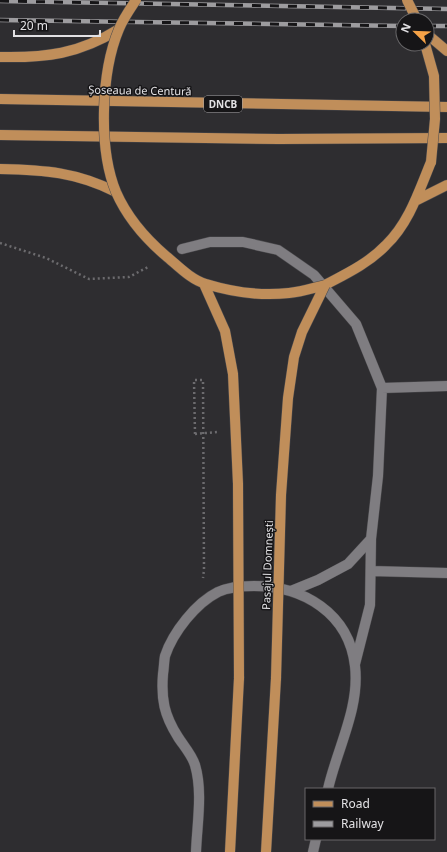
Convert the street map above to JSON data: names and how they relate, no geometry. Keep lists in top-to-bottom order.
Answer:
{
  "streets": {
    "main road": ["Șoseaua de Centură", "DNCB", "Pasajul Domnești"]
  },
  "legend": ["Road", "Railway"],
  "scale_bar": "20 m",
  "north": "top left"
}
